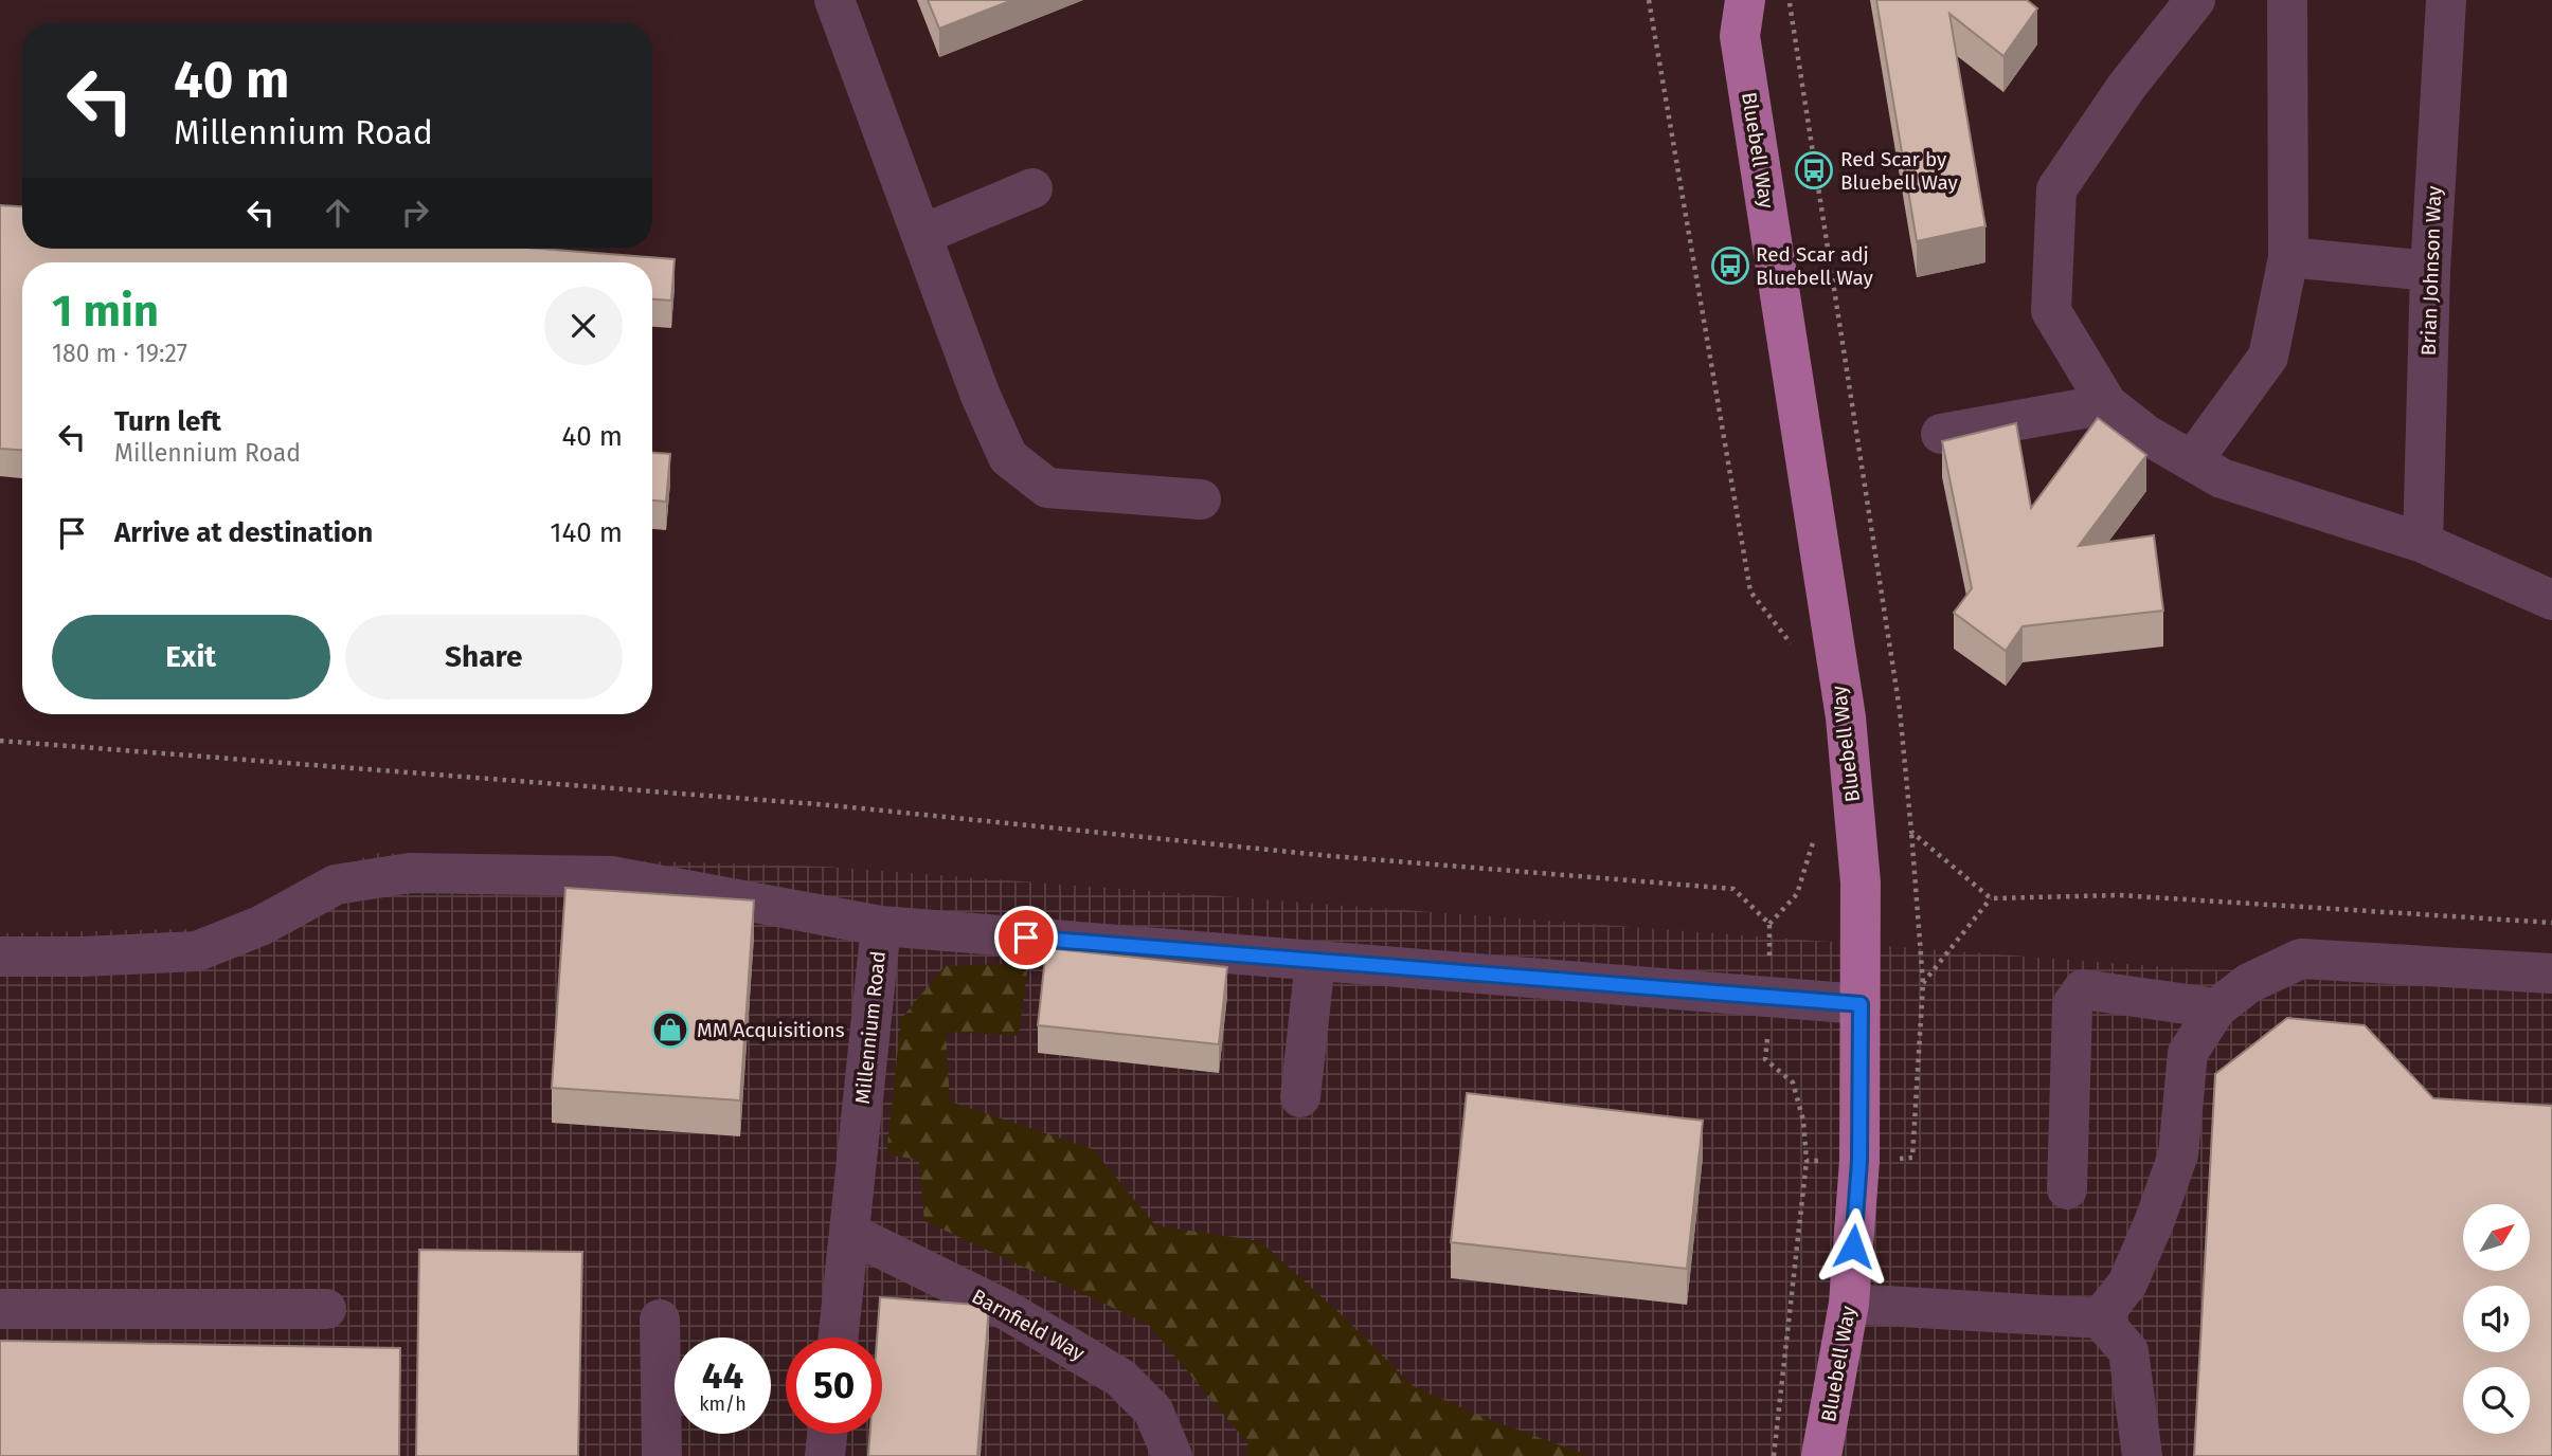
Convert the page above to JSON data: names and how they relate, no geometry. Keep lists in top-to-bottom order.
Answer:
{
  "streets": {
    "main road": ["Bluebell Way"],
    "street": ["Brian Johnson Way", "Millennium Road", "Barnfield Way"]
  },
  "crossings": [
    ["Bluebell Way", "Millennium Road"],
    ["Millennium Road", "Barnfield Way"]
  ],
  "places": {
    "bus stop": ["Red Scar by Bluebell Way", "Red Scar adj Bluebell Way"],
    "shop": ["MM Acquisitions"]
  },
  "north": "top right",
  "page": {
    "turn": ["40 m", "Millennium Road"],
    "heading": ["1 min", "180 m · 19:27"],
    "list": [
      {
        "name": "Turn left",
        "note": "Millennium Road",
        "value": "40 m"
      },
      {
        "name": "Arrive at destination",
        "value": "140 m"
      }
    ],
    "buttons": ["Exit", "Share"],
    "speed": "44 km/h",
    "limit": "50"
  }
}
